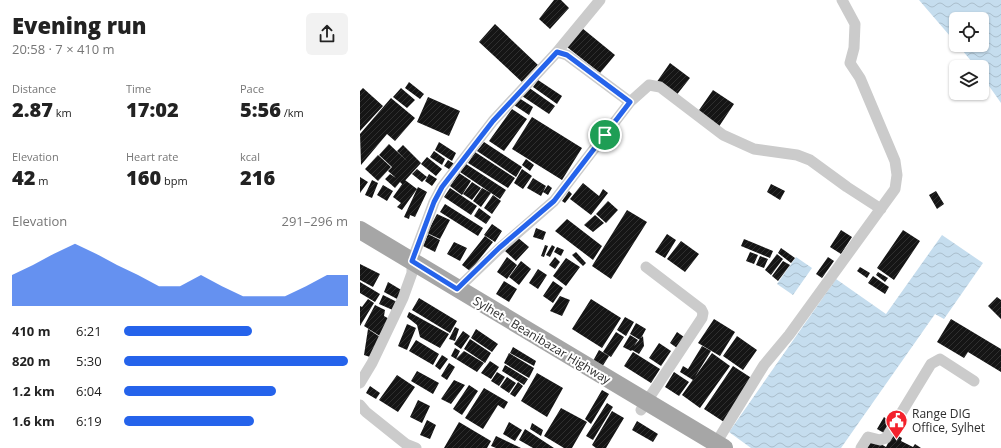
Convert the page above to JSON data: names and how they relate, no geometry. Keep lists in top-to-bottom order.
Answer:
{
  "streets": {
    "main road": ["Sylhet - Beanibazar Highway"]
  },
  "places": {
    "public building": ["Range DIG Office, Sylhet"]
  },
  "page": {
    "heading": ["Evening run", "20:58 · 7 × 410 m"],
    "stats": [
      ["Distance", "2.87 km"],
      ["Time", "17:02"],
      ["Pace", "5:56 /km"],
      ["Elevation", "42 m"],
      ["Heart rate", "160 bpm"],
      ["kcal", "216"]
    ],
    "chart": ["Elevation", "291–296 m"],
    "list": [
      {
        "name": "410 m",
        "note": "6:21"
      },
      {
        "name": "820 m",
        "note": "5:30"
      },
      {
        "name": "1.2 km",
        "note": "6:04"
      },
      {
        "name": "1.6 km",
        "note": "6:19"
      }
    ]
  }
}
